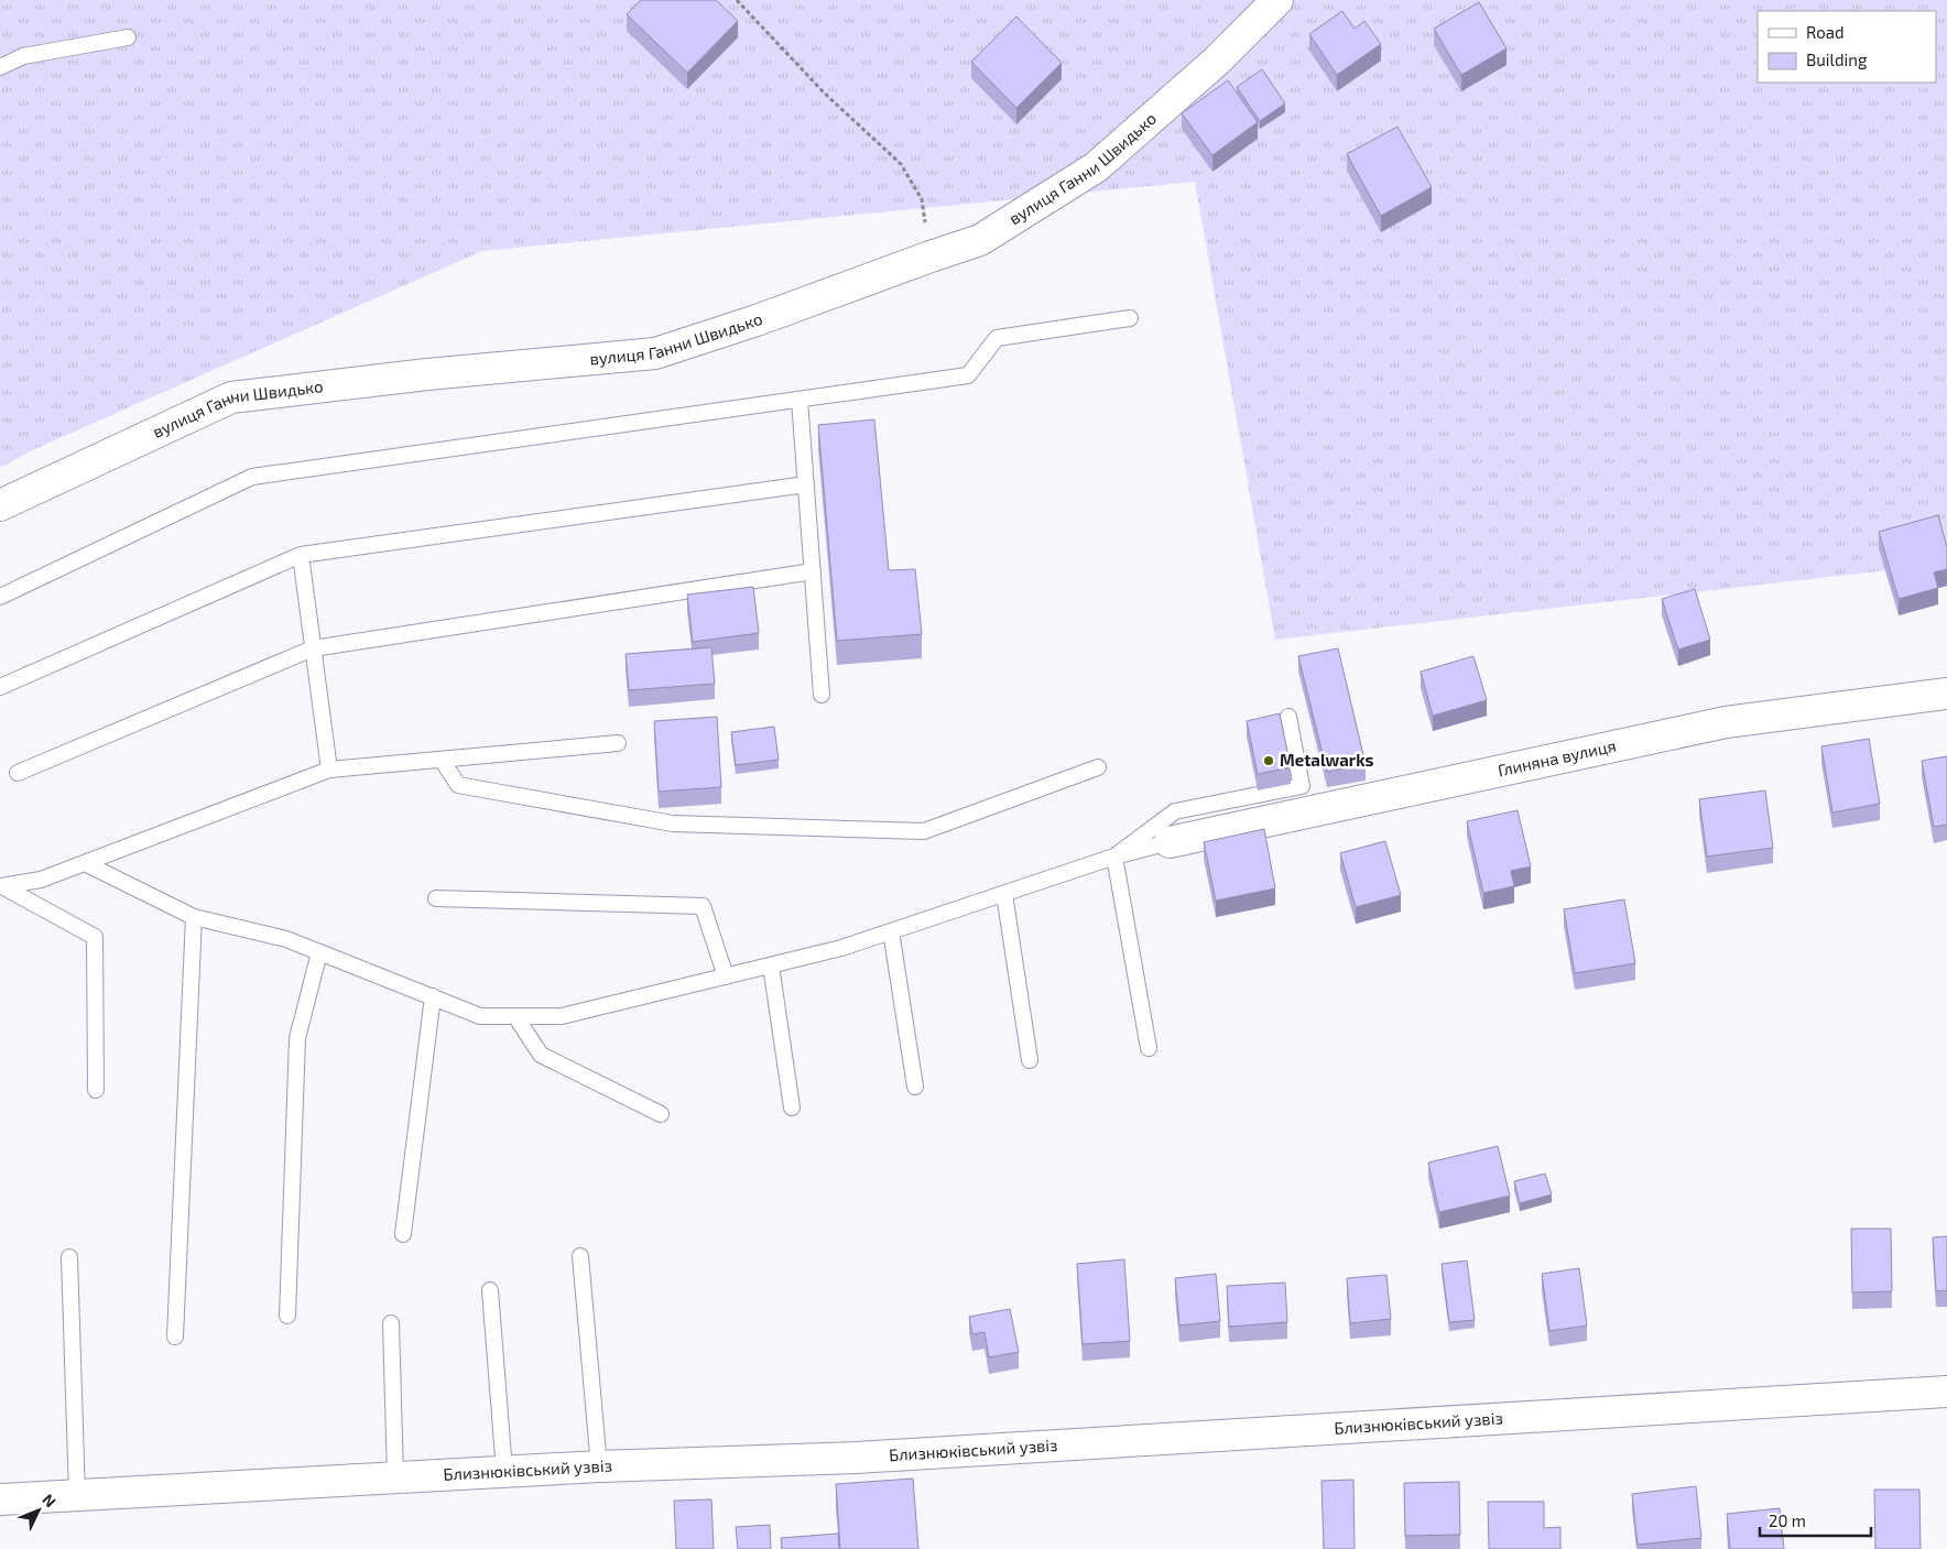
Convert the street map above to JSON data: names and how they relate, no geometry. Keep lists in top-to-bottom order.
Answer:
{
  "streets": {
    "street": ["вулиця Ганни Швидько", "Глиняна вулиця", "Близнюківський узвіз"]
  },
  "places": ["Metalwarks"],
  "legend": ["Road", "Building"],
  "scale_bar": "20 m",
  "north": "top right"
}
